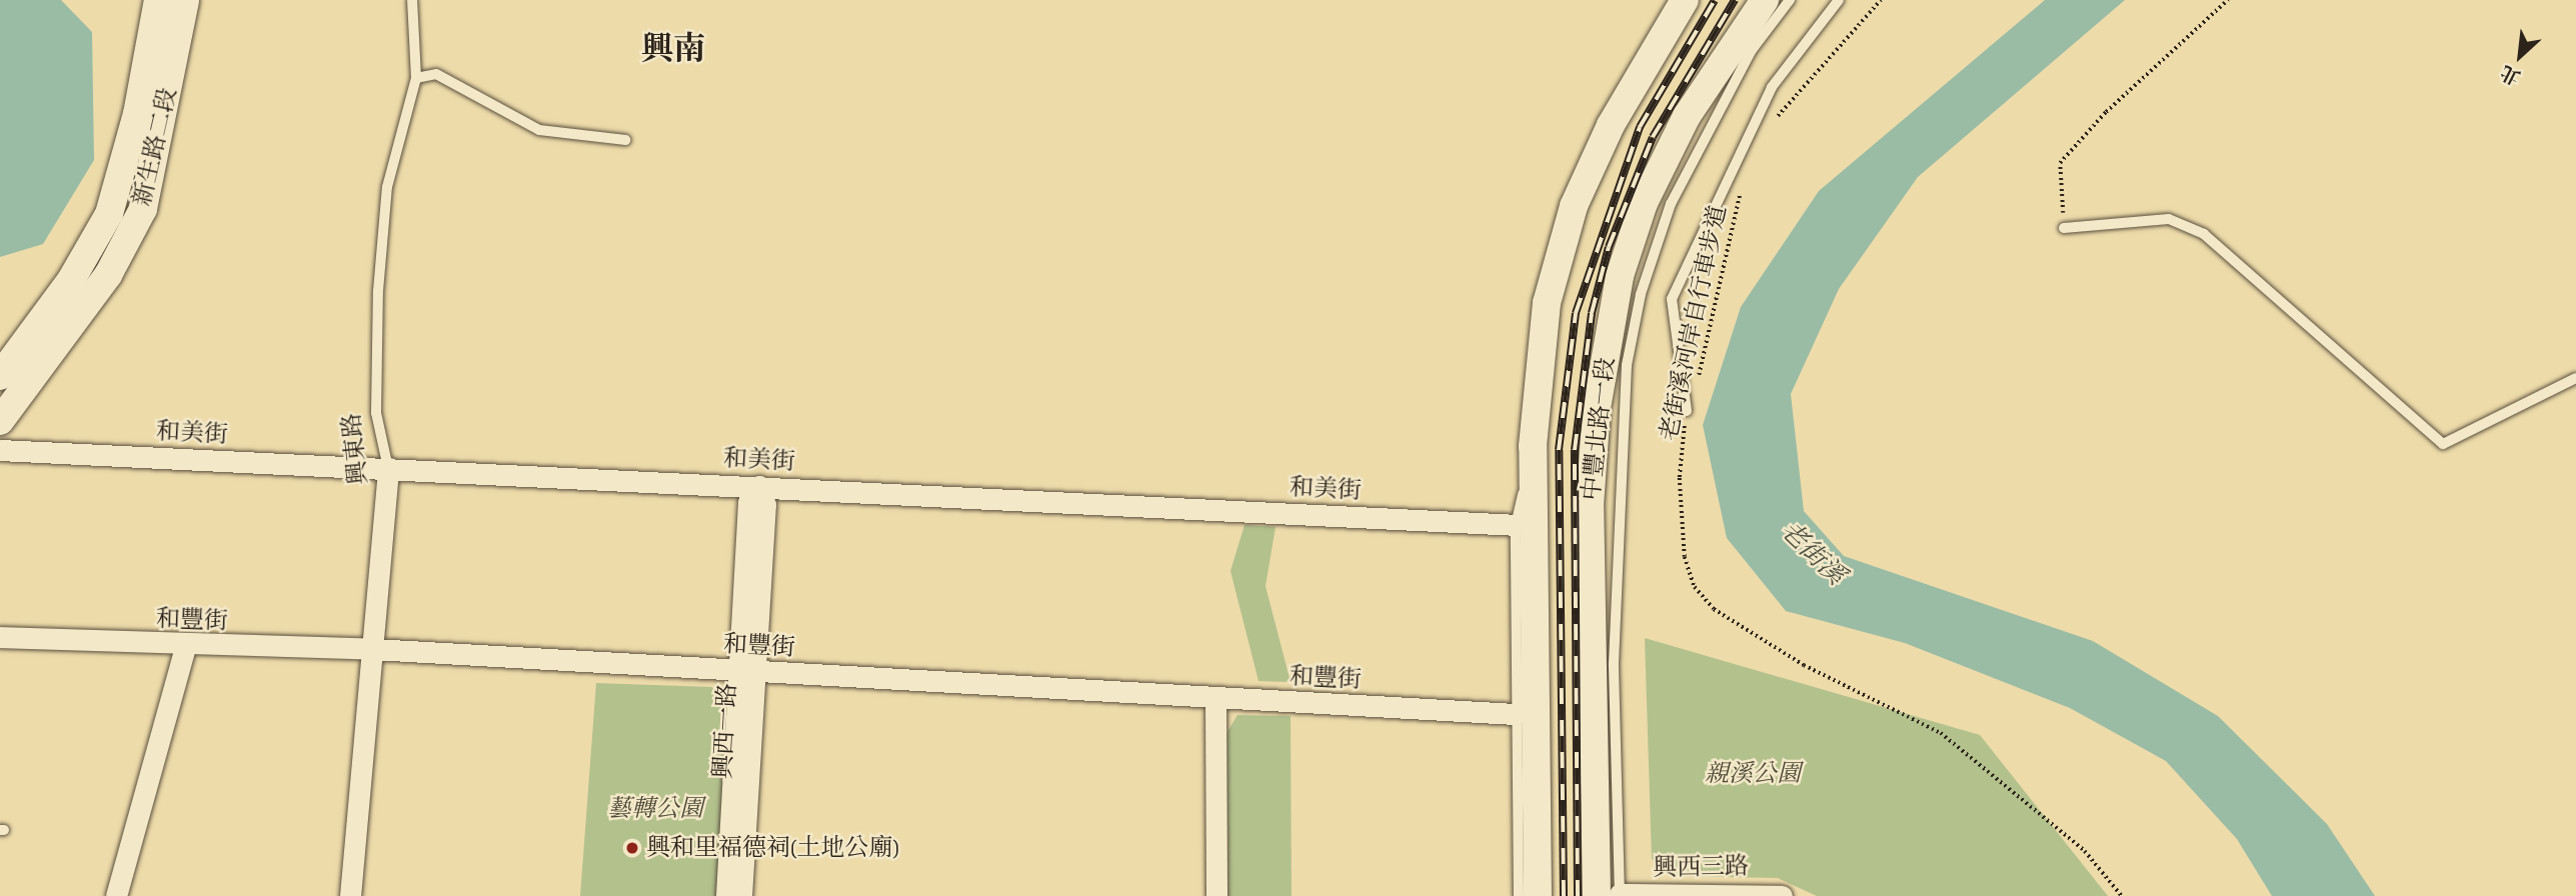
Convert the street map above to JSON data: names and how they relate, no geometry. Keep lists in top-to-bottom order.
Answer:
{
  "streets": {
    "main road": ["新生路二段", "中豐北路一段"],
    "street": [
      "和美街",
      "興東路",
      "和豐街",
      "興西一路",
      "興西三路"
    ],
    "path": ["老街溪河岸自行車步道"]
  },
  "crossings": [
    ["中豐北路一段", "興西三路"],
    ["和美街", "興東路"],
    ["和美街", "興西一路"],
    ["興東路", "和豐街"],
    ["和豐街", "興西一路"]
  ],
  "districts": ["興南"],
  "water": ["老街溪"],
  "parks": ["親溪公園", "藝轉公園"],
  "places": ["興和里福德祠(土地公廟)"],
  "north": "bottom left"
}
